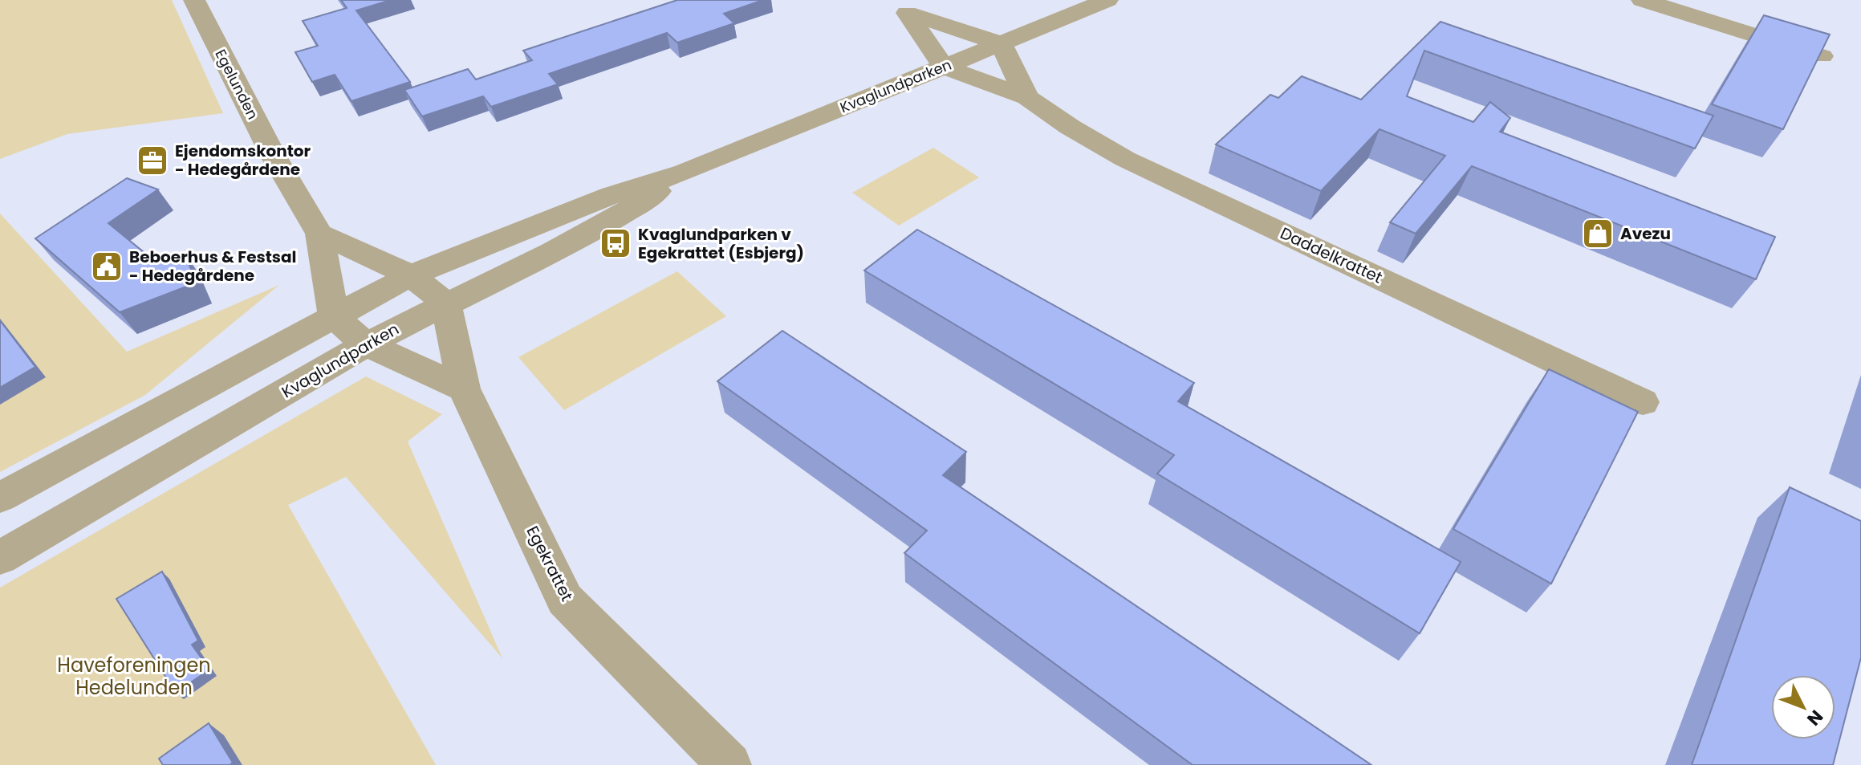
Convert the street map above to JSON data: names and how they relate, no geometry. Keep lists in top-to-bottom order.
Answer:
{
  "streets": {
    "street": [
      "Egelunden",
      "Kvaglundparken",
      "Daddelkrattet",
      "Egekrattet"
    ]
  },
  "crossings": [
    ["Egelunden", "Kvaglundparken"],
    ["Kvaglundparken", "Daddelkrattet"],
    ["Kvaglundparken", "Egekrattet"]
  ],
  "parks": ["Haveforeningen Hedelunden"],
  "places": {
    "office": ["Ejendomskontor - Hedegårdene"],
    "shop": ["Avezu"],
    "bus stop": ["Kvaglundparken v Egekrattet (Esbjerg)"],
    "public building": ["Beboerhus & Festsal - Hedegårdene"]
  },
  "north": "bottom right"
}
